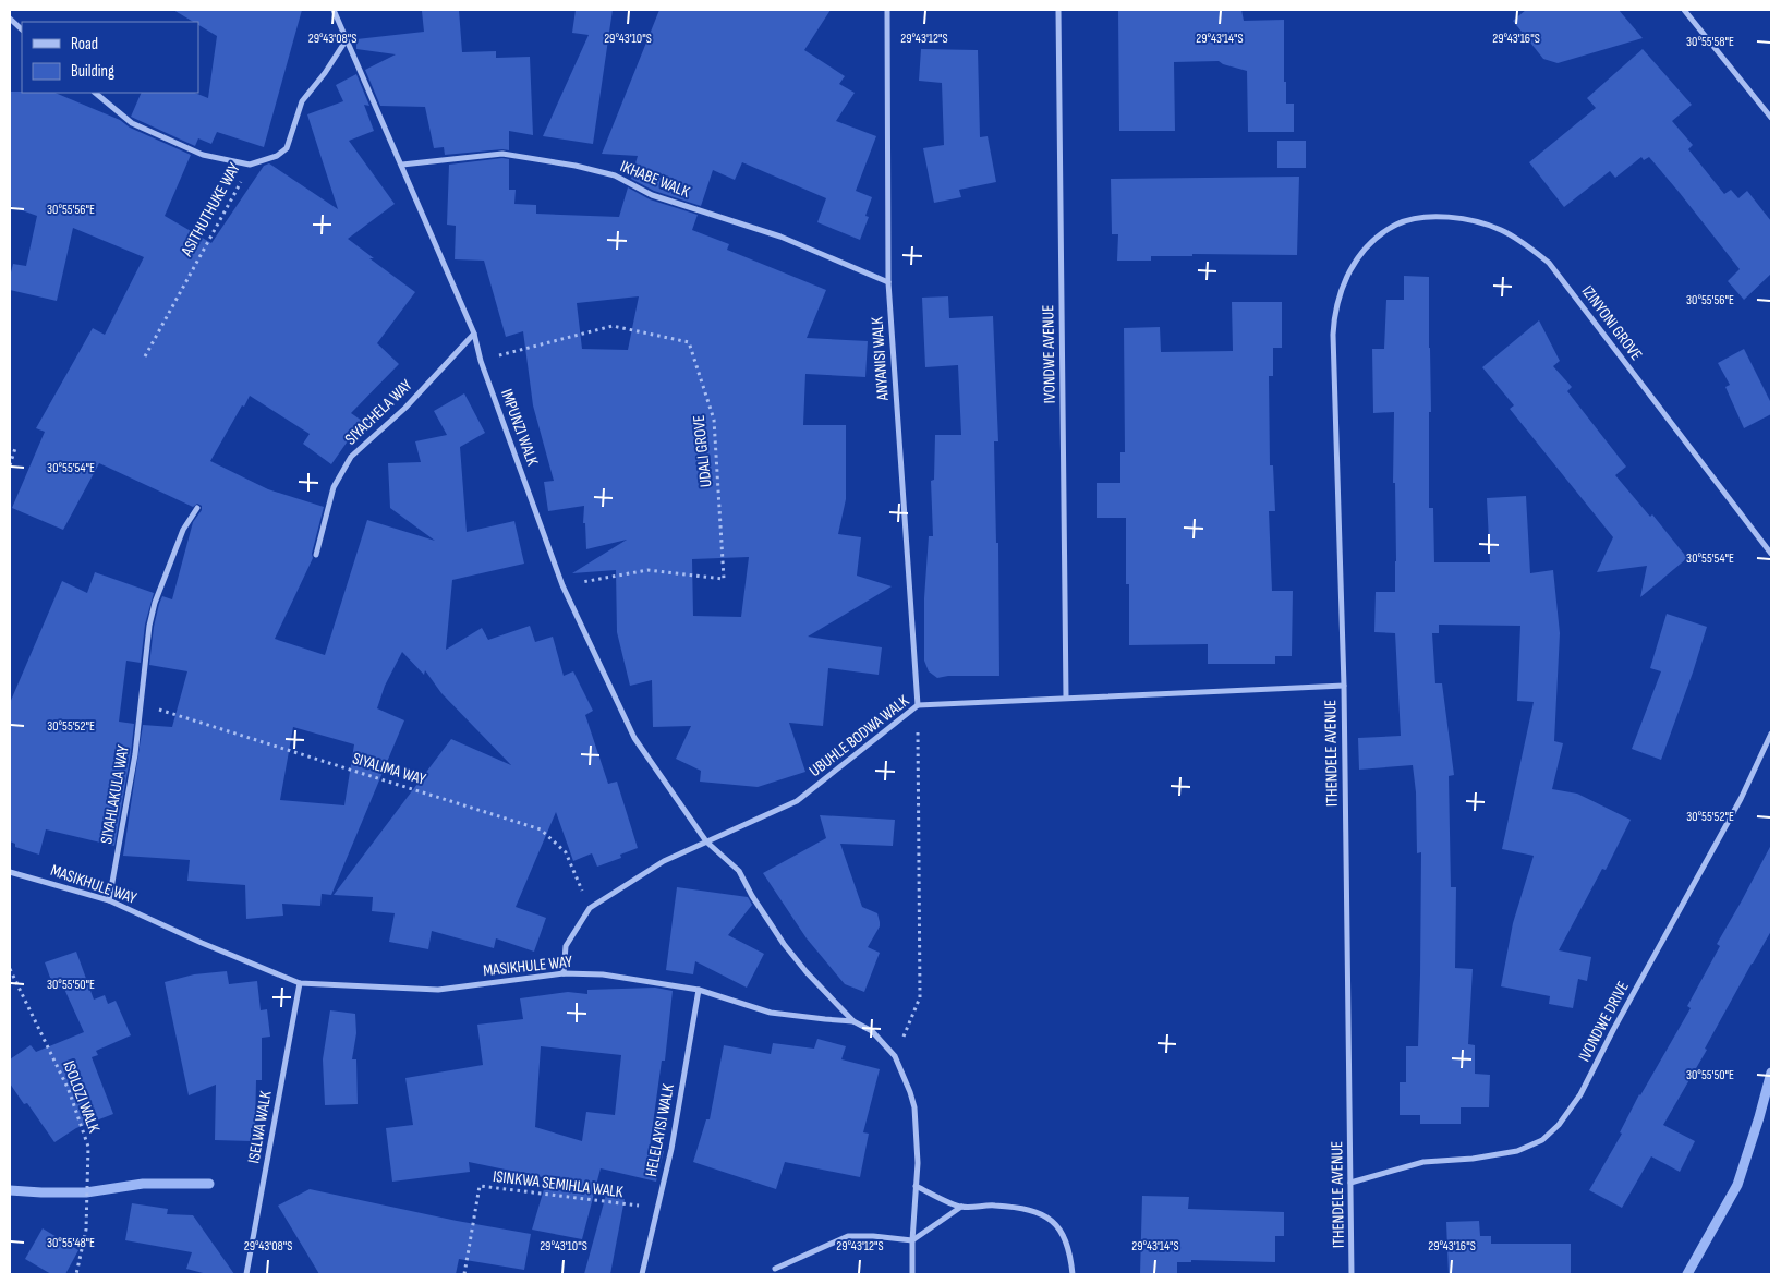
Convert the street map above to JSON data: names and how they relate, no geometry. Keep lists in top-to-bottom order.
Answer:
{
  "streets": {
    "street": [
      "IKHABE WALK",
      "ASITHUTHUKE WAY",
      "IZINYONI GROVE",
      "IVONDWE AVENUE",
      "ANYANISI WALK",
      "SIYACHELA WAY",
      "IMPUNZI WALK",
      "UBUHLE BODWA WALK",
      "ITHENDELE AVENUE",
      "SIYAHLAKULA WAY",
      "MASIKHULE WAY",
      "IVONDWE DRIVE",
      "ISELWA WALK",
      "HELELAYISI WALK"
    ],
    "path": [
      "UDALI GROVE",
      "SIYALIMA WAY",
      "ISOLOZI WALK",
      "ISINKWA SEMIHLA WALK"
    ]
  },
  "crossings": [
    ["IKHABE WALK", "ANYANISI WALK"],
    ["IKHABE WALK", "IMPUNZI WALK"],
    ["ASITHUTHUKE WAY", "IMPUNZI WALK"],
    ["IZINYONI GROVE", "ITHENDELE AVENUE"],
    ["IVONDWE AVENUE", "UBUHLE BODWA WALK"],
    ["ANYANISI WALK", "UBUHLE BODWA WALK"],
    ["SIYACHELA WAY", "IMPUNZI WALK"],
    ["IMPUNZI WALK", "UDALI GROVE"],
    ["IMPUNZI WALK", "UBUHLE BODWA WALK"],
    ["IMPUNZI WALK", "MASIKHULE WAY"],
    ["UBUHLE BODWA WALK", "ITHENDELE AVENUE"],
    ["UBUHLE BODWA WALK", "SIYALIMA WAY"],
    ["UBUHLE BODWA WALK", "MASIKHULE WAY"],
    ["ITHENDELE AVENUE", "IVONDWE DRIVE"],
    ["SIYALIMA WAY", "SIYAHLAKULA WAY"],
    ["SIYAHLAKULA WAY", "MASIKHULE WAY"],
    ["MASIKHULE WAY", "ISELWA WALK"],
    ["MASIKHULE WAY", "HELELAYISI WALK"],
    ["HELELAYISI WALK", "ISINKWA SEMIHLA WALK"]
  ],
  "legend": ["Road", "Building"],
  "coordinates": [
    "29°43'08\"S",
    "29°43'10\"S",
    "29°43'12\"S",
    "29°43'14\"S",
    "29°43'16\"S",
    "30°55'58\"E",
    "30°55'56\"E",
    "30°55'54\"E",
    "30°55'52\"E",
    "30°55'50\"E",
    "30°55'48\"E"
  ]
}
